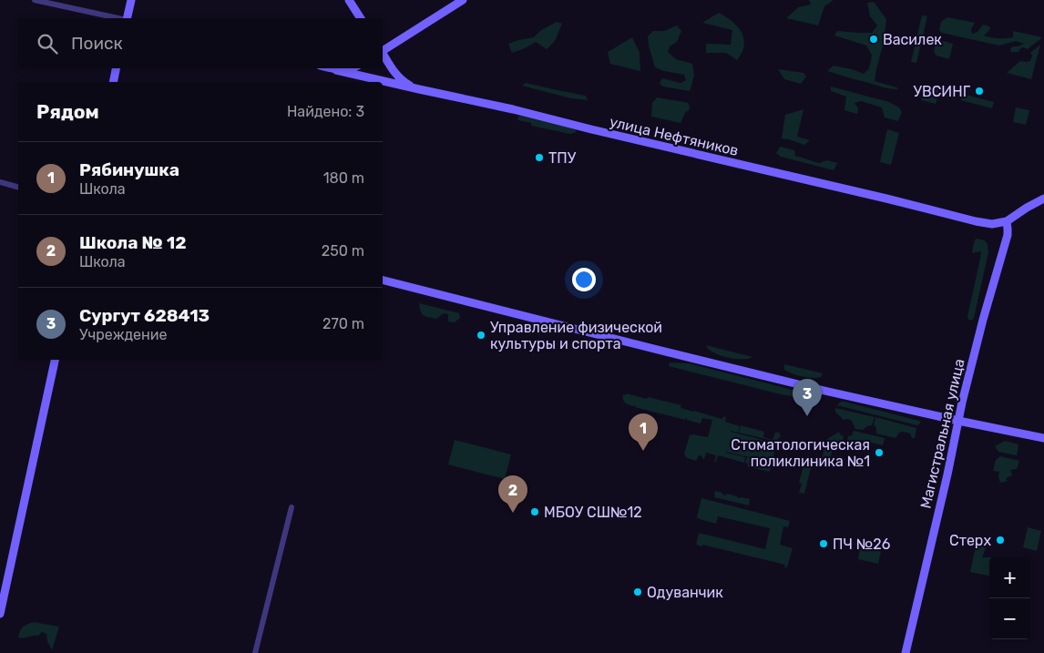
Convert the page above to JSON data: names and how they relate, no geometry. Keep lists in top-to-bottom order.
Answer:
{
  "streets": {
    "street": ["улица Нефтяников", "Магистральная улица"]
  },
  "crossings": [
    ["улица Нефтяников", "Магистральная улица"]
  ],
  "places": [
    "Василек",
    "УВСИНГ",
    "ТПУ",
    "Управление физической культуры и спорта",
    "Стоматологическая поликлиника №1",
    "МБОУ СШ№12",
    "Стерх",
    "ПЧ №26",
    "Одуванчик"
  ],
  "page": {
    "search": "Поиск",
    "heading": ["Рядом", "Найдено: 3"],
    "list": [
      {
        "mark": "1",
        "name": "Рябинушка",
        "note": "Школа",
        "value": "180 m"
      },
      {
        "mark": "2",
        "name": "Школа № 12",
        "note": "Школа",
        "value": "250 m"
      },
      {
        "mark": "3",
        "name": "Сургут 628413",
        "note": "Учреждение",
        "value": "270 m"
      }
    ],
    "pins": ["3", "1", "2"],
    "map_buttons": ["+", "−"]
  }
}
